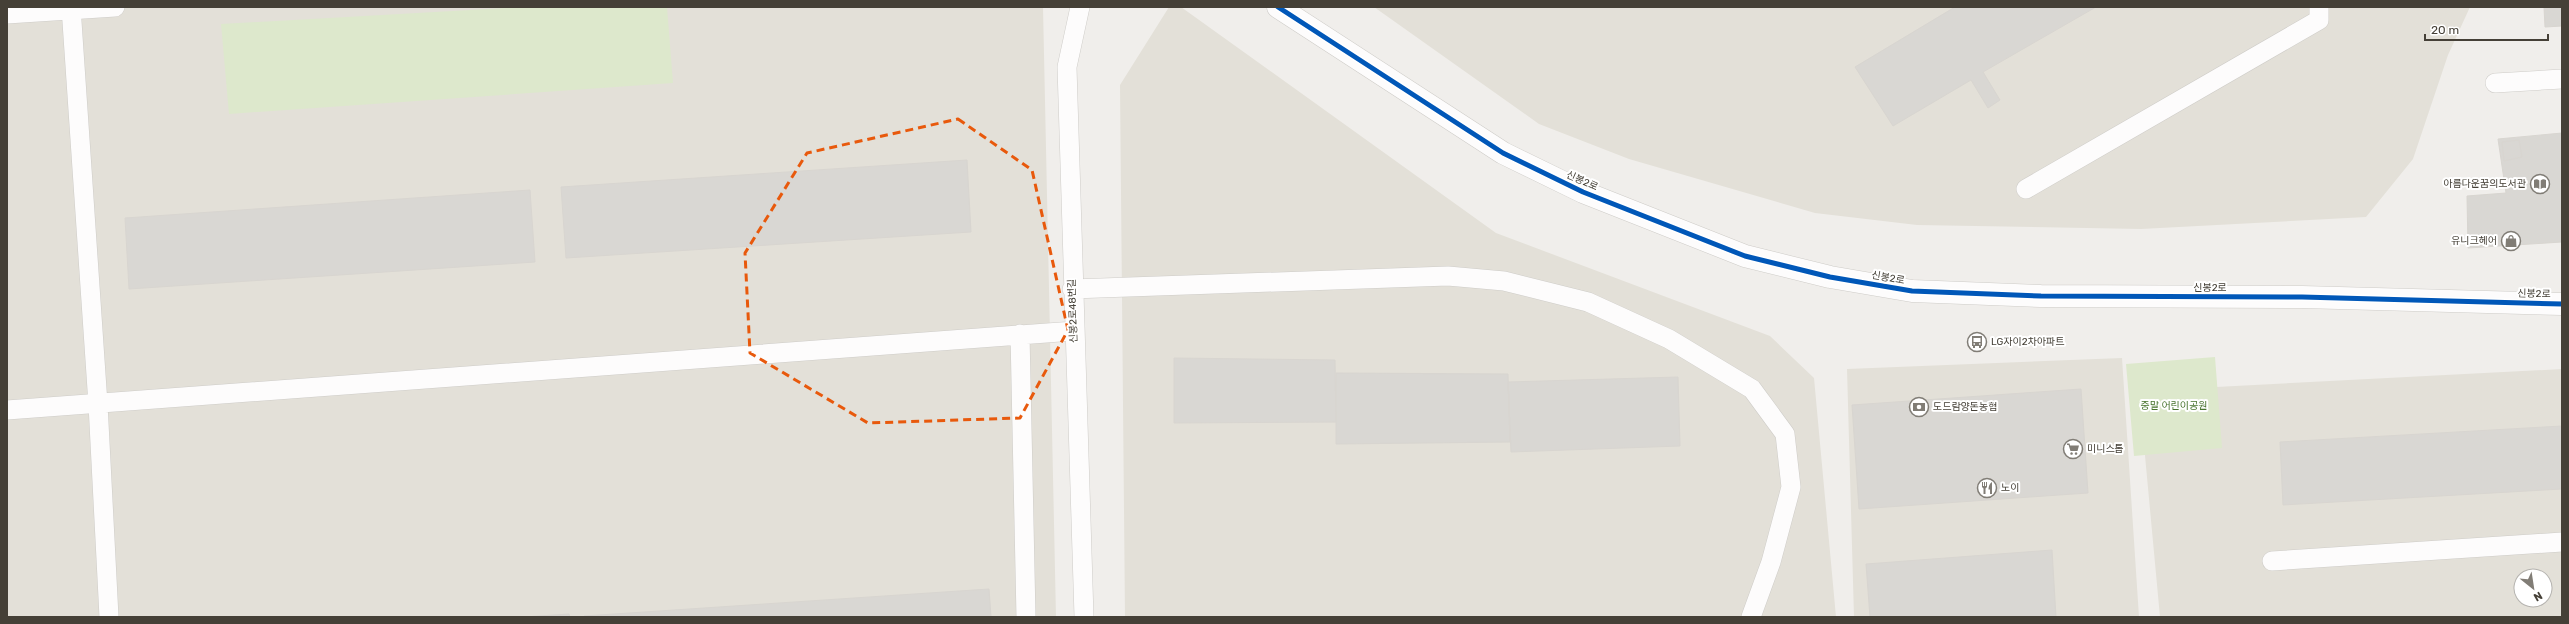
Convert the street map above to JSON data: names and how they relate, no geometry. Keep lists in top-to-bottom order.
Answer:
{
  "streets": {
    "street": ["신봉2로"],
    "lane": ["신봉2로48번길"]
  },
  "parks": ["중말 어린이공원"],
  "places": {
    "library": ["아름다운꿈의도서관"],
    "shop": ["유니크헤어"],
    "bus stop": ["LG자이2차아파트"],
    "bank": ["도드람양돈농협"],
    "supermarket": ["미니스톱"],
    "restaurant": ["노이"]
  },
  "scale_bar": "20 m",
  "north": "bottom right"
}
